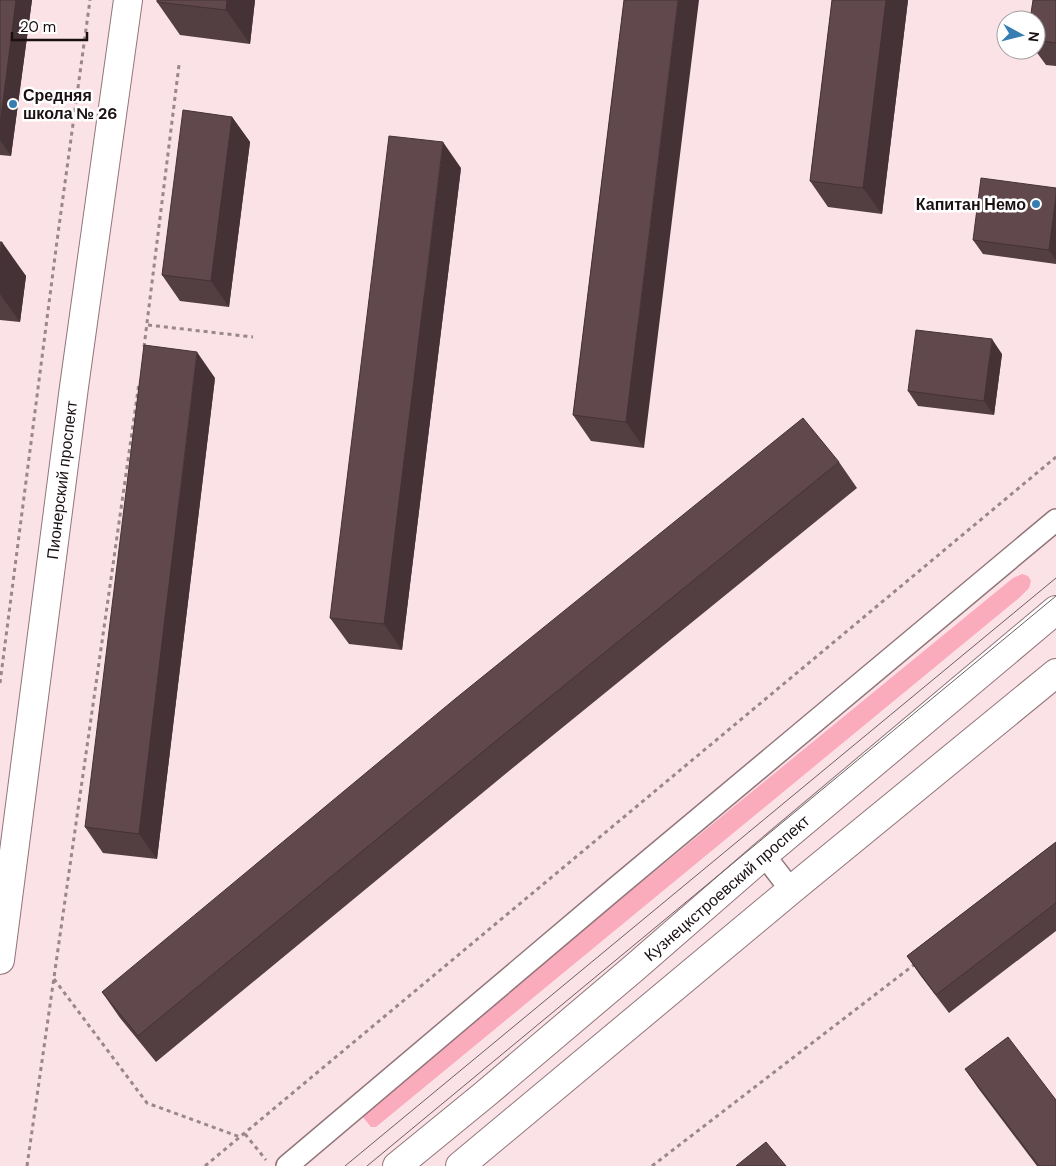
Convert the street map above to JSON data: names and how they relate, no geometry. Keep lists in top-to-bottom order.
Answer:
{
  "streets": {
    "main road": ["Пионерский проспект", "Кузнецкстроевский проспект"]
  },
  "places": ["Средняя школа № 26", "Капитан Немо"],
  "scale_bar": "20 m",
  "north": "right"
}
